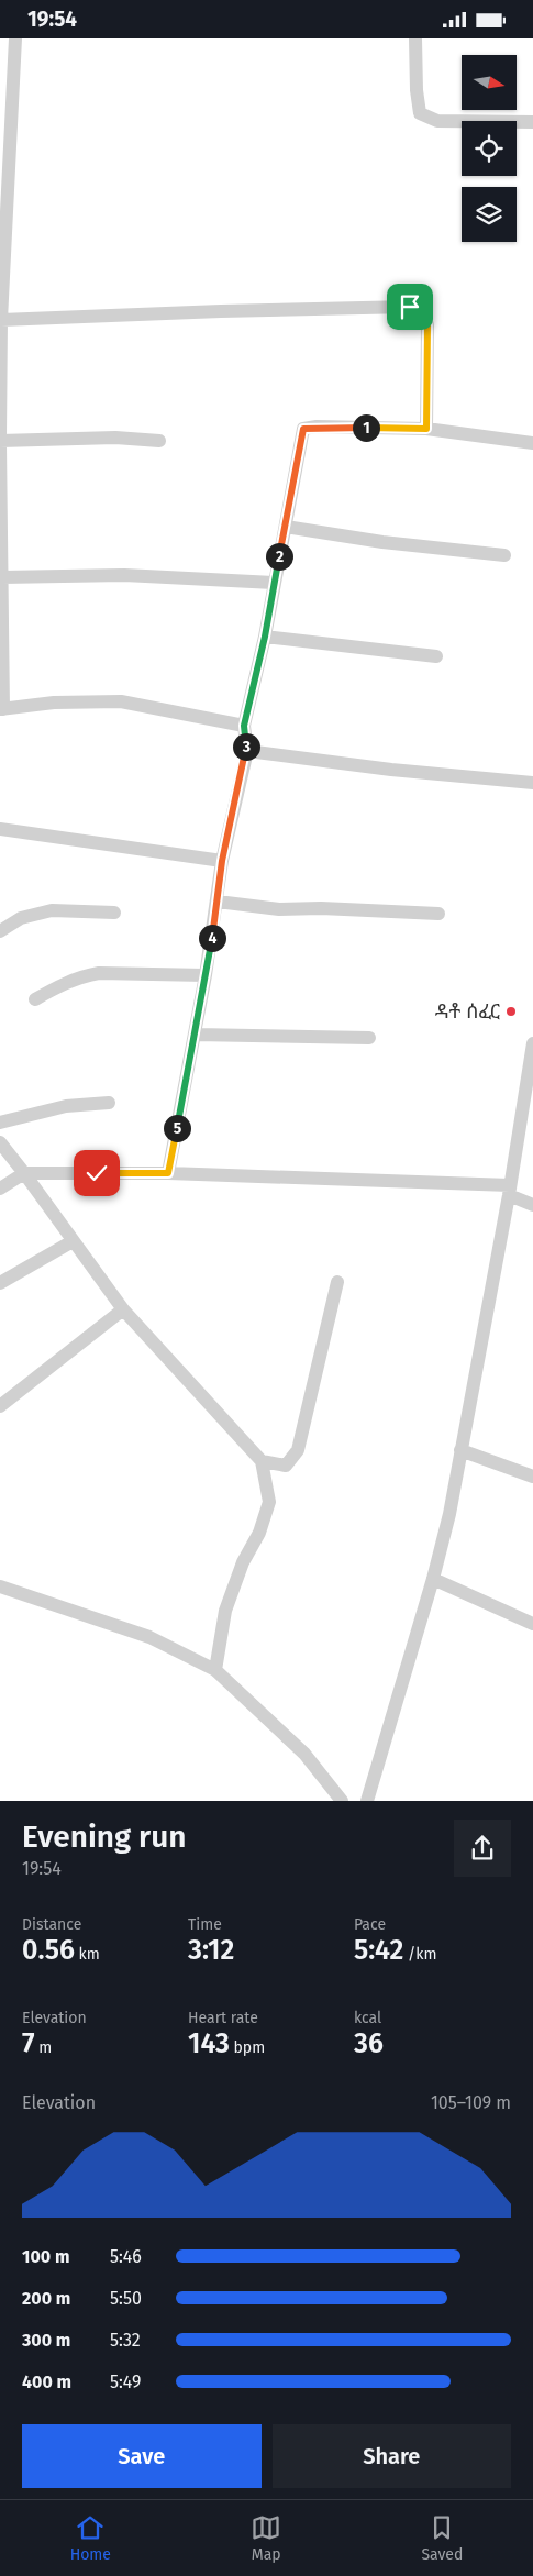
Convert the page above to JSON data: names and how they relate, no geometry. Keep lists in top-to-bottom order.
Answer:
{
  "places": ["ዳቶ ሰፈር"],
  "north": "right",
  "page": {
    "status": "19:54",
    "pins": [
      "1",
      "2",
      "3",
      "4",
      "5"
    ],
    "heading": ["Evening run", "19:54"],
    "stats": [
      ["Distance", "0.56 km"],
      ["Time", "3:12"],
      ["Pace", "5:42 /km"],
      ["Elevation", "7 m"],
      ["Heart rate", "143 bpm"],
      ["kcal", "36"]
    ],
    "chart": ["Elevation", "105–109 m"],
    "list": [
      {
        "name": "100 m",
        "note": "5:46"
      },
      {
        "name": "200 m",
        "note": "5:50"
      },
      {
        "name": "300 m",
        "note": "5:32"
      },
      {
        "name": "400 m",
        "note": "5:49"
      }
    ],
    "buttons": ["Save", "Share"],
    "tabs": ["Home", "Map", "Saved"]
  }
}
